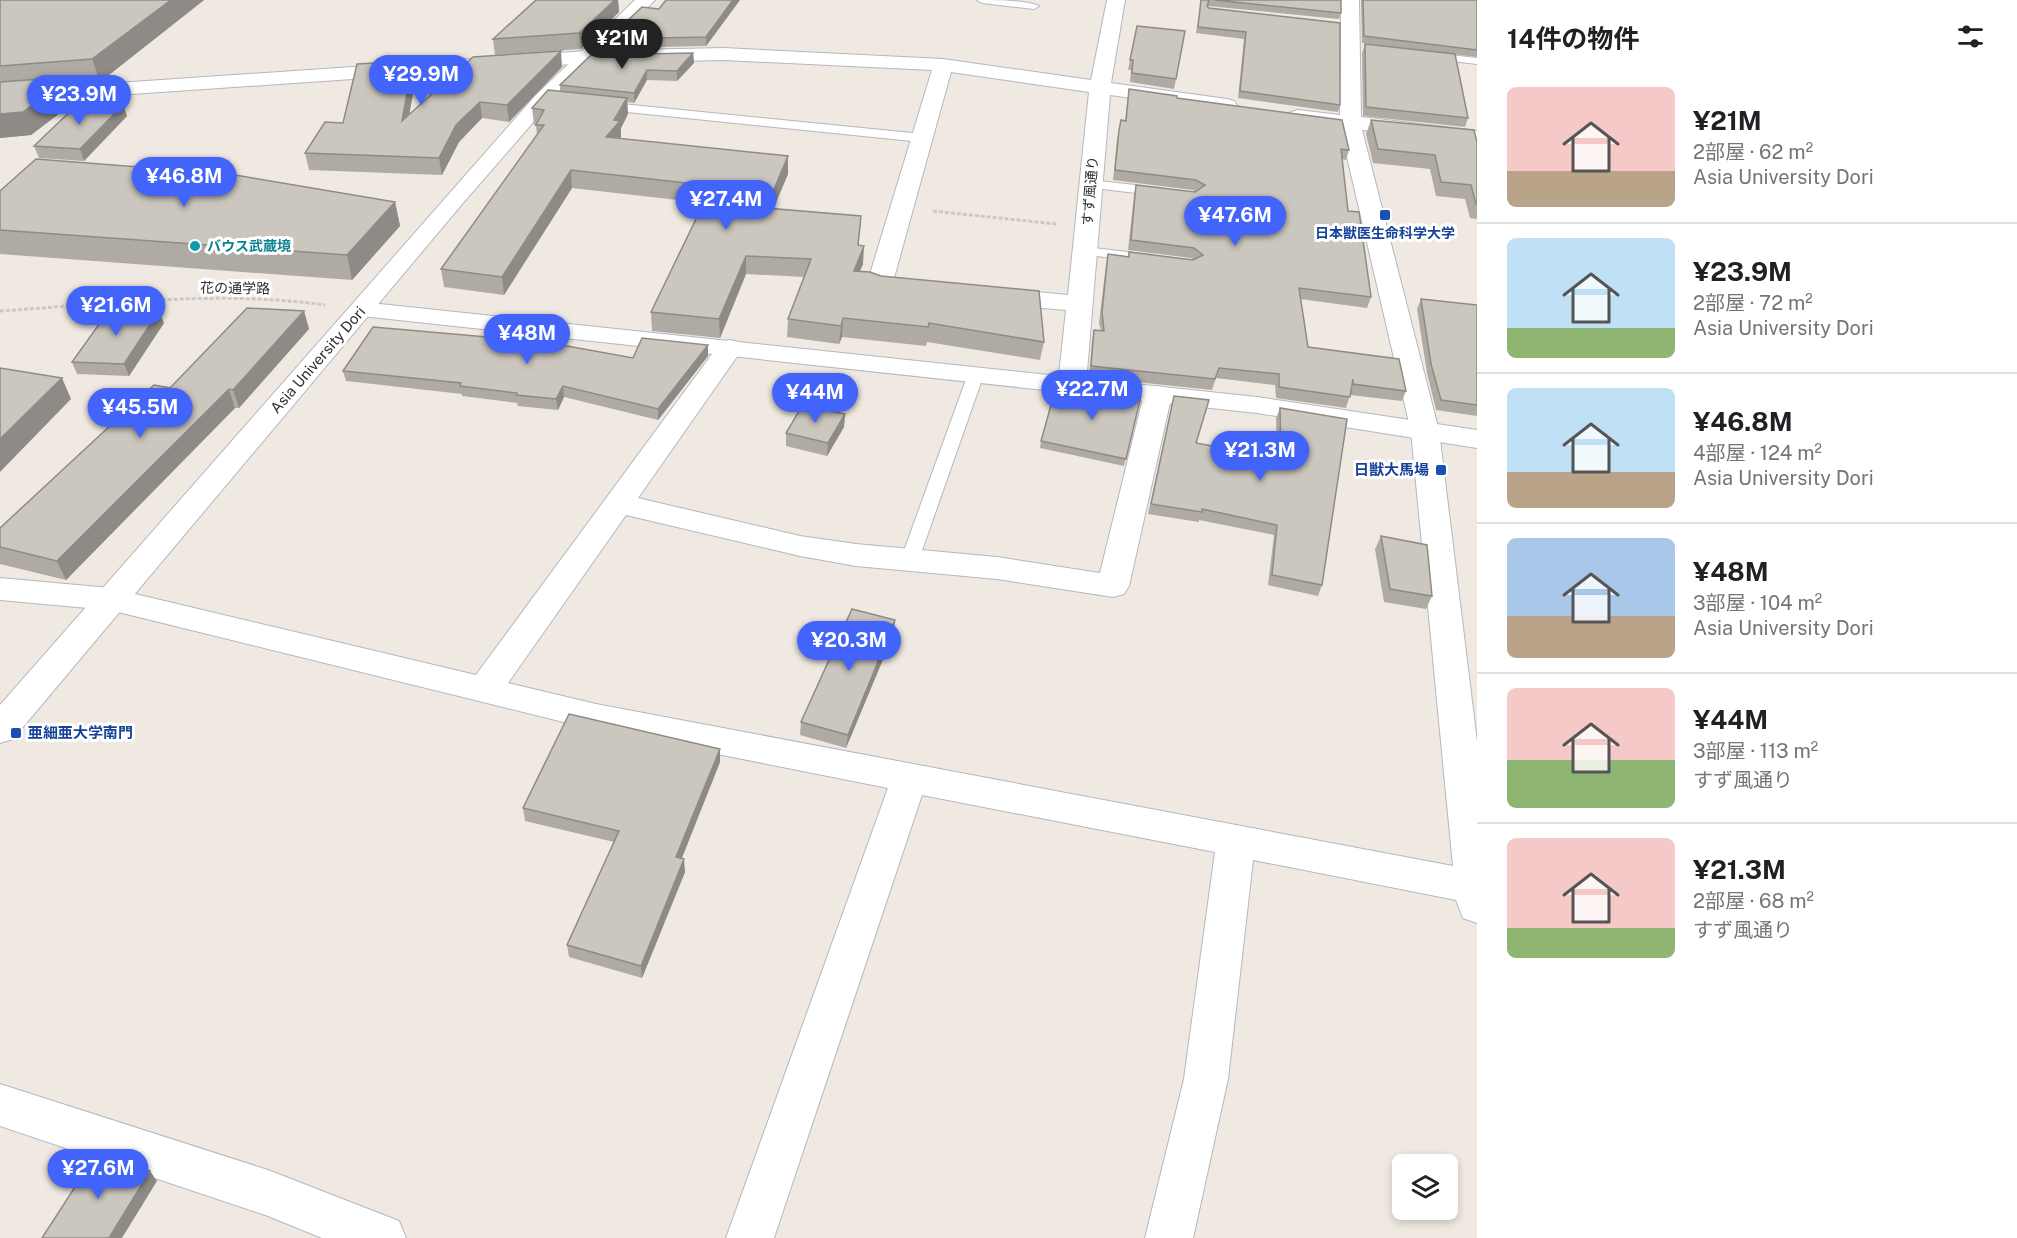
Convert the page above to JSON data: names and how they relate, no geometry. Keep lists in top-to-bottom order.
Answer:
{
  "streets": {
    "street": ["すず風通り", "Asia University Dori"],
    "path": ["花の通学路"]
  },
  "crossings": [
    ["花の通学路", "Asia University Dori"]
  ],
  "places": {
    "transit": ["日本獣医生命科学大学", "日獣大馬場", "亜細亜大学南門"],
    "other": ["バウス武蔵境"]
  },
  "page": {
    "heading": "14件の物件",
    "price": [
      "¥21M",
      "¥29.9M",
      "¥23.9M",
      "¥46.8M",
      "¥27.4M",
      "¥47.6M",
      "¥21.6M",
      "¥48M",
      "¥22.7M",
      "¥44M",
      "¥45.5M",
      "¥21.3M",
      "¥20.3M",
      "¥27.6M"
    ],
    "list": [
      {
        "name": "¥21M",
        "note": "2部屋 · 62 m² · Asia University Dori"
      },
      {
        "name": "¥23.9M",
        "note": "2部屋 · 72 m² · Asia University Dori"
      },
      {
        "name": "¥46.8M",
        "note": "4部屋 · 124 m² · Asia University Dori"
      },
      {
        "name": "¥48M",
        "note": "3部屋 · 104 m² · Asia University Dori"
      },
      {
        "name": "¥44M",
        "note": "3部屋 · 113 m² · すず風通り"
      },
      {
        "name": "¥21.3M",
        "note": "2部屋 · 68 m² · すず風通り"
      }
    ]
  }
}
